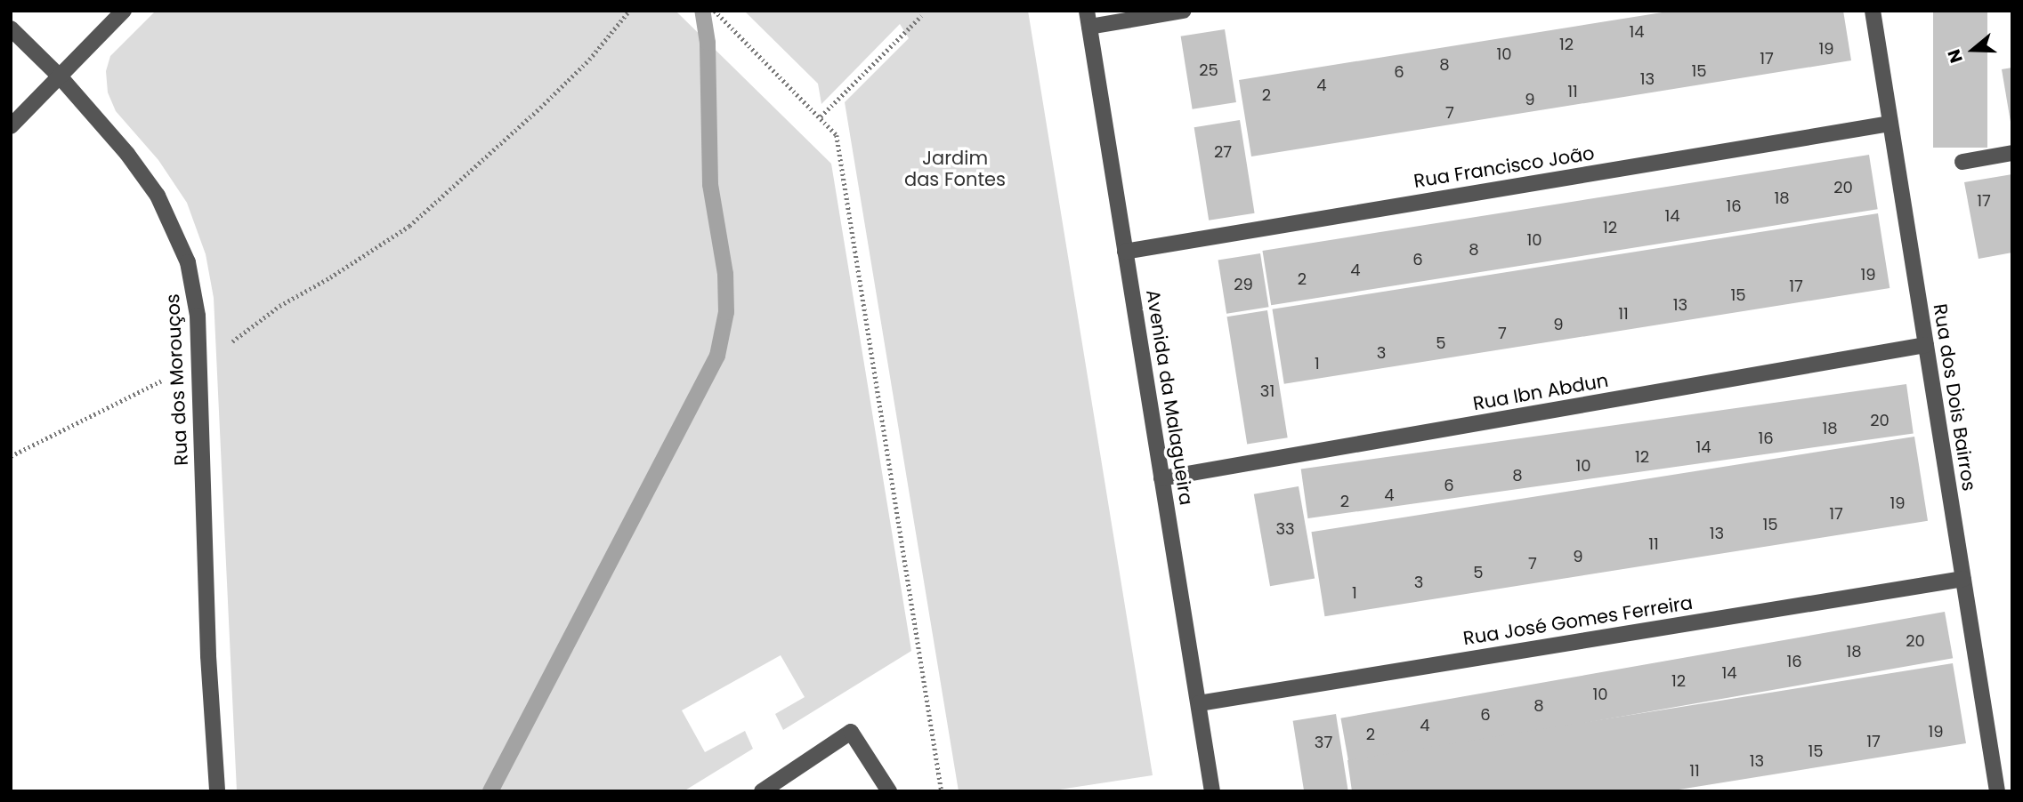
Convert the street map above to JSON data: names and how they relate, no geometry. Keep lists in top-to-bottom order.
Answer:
{
  "streets": {
    "street": [
      "Rua Francisco João",
      "Rua dos Morouços",
      "Rua Ibn Abdun",
      "Avenida da Malagueira",
      "Rua dos Dois Bairros",
      "Rua José Gomes Ferreira"
    ]
  },
  "crossings": [
    ["Rua Francisco João", "Avenida da Malagueira"],
    ["Rua Francisco João", "Rua dos Dois Bairros"],
    ["Rua Ibn Abdun", "Avenida da Malagueira"],
    ["Rua Ibn Abdun", "Rua dos Dois Bairros"],
    ["Avenida da Malagueira", "Rua José Gomes Ferreira"],
    ["Rua dos Dois Bairros", "Rua José Gomes Ferreira"]
  ],
  "parks": ["Jardim das Fontes"],
  "house_numbers": [
    "14",
    "12",
    "19",
    "10",
    "17",
    "8",
    "25",
    "15",
    "6",
    "13",
    "4",
    "11",
    "2",
    "9",
    "7",
    "27",
    "20",
    "18",
    "17",
    "16",
    "14",
    "12",
    "10",
    "8",
    "6",
    "4",
    "19",
    "2",
    "29",
    "17",
    "15",
    "13",
    "11",
    "9",
    "7",
    "5",
    "3",
    "1",
    "31",
    "20",
    "18",
    "16",
    "14",
    "12",
    "10",
    "8",
    "6",
    "4",
    "2",
    "19",
    "17",
    "15",
    "33",
    "13",
    "11",
    "9",
    "7",
    "5",
    "3",
    "1",
    "20",
    "18",
    "16",
    "14",
    "12",
    "10",
    "8",
    "6",
    "4",
    "19",
    "2",
    "17",
    "37",
    "15",
    "13",
    "11"
  ],
  "north": "left"
}
